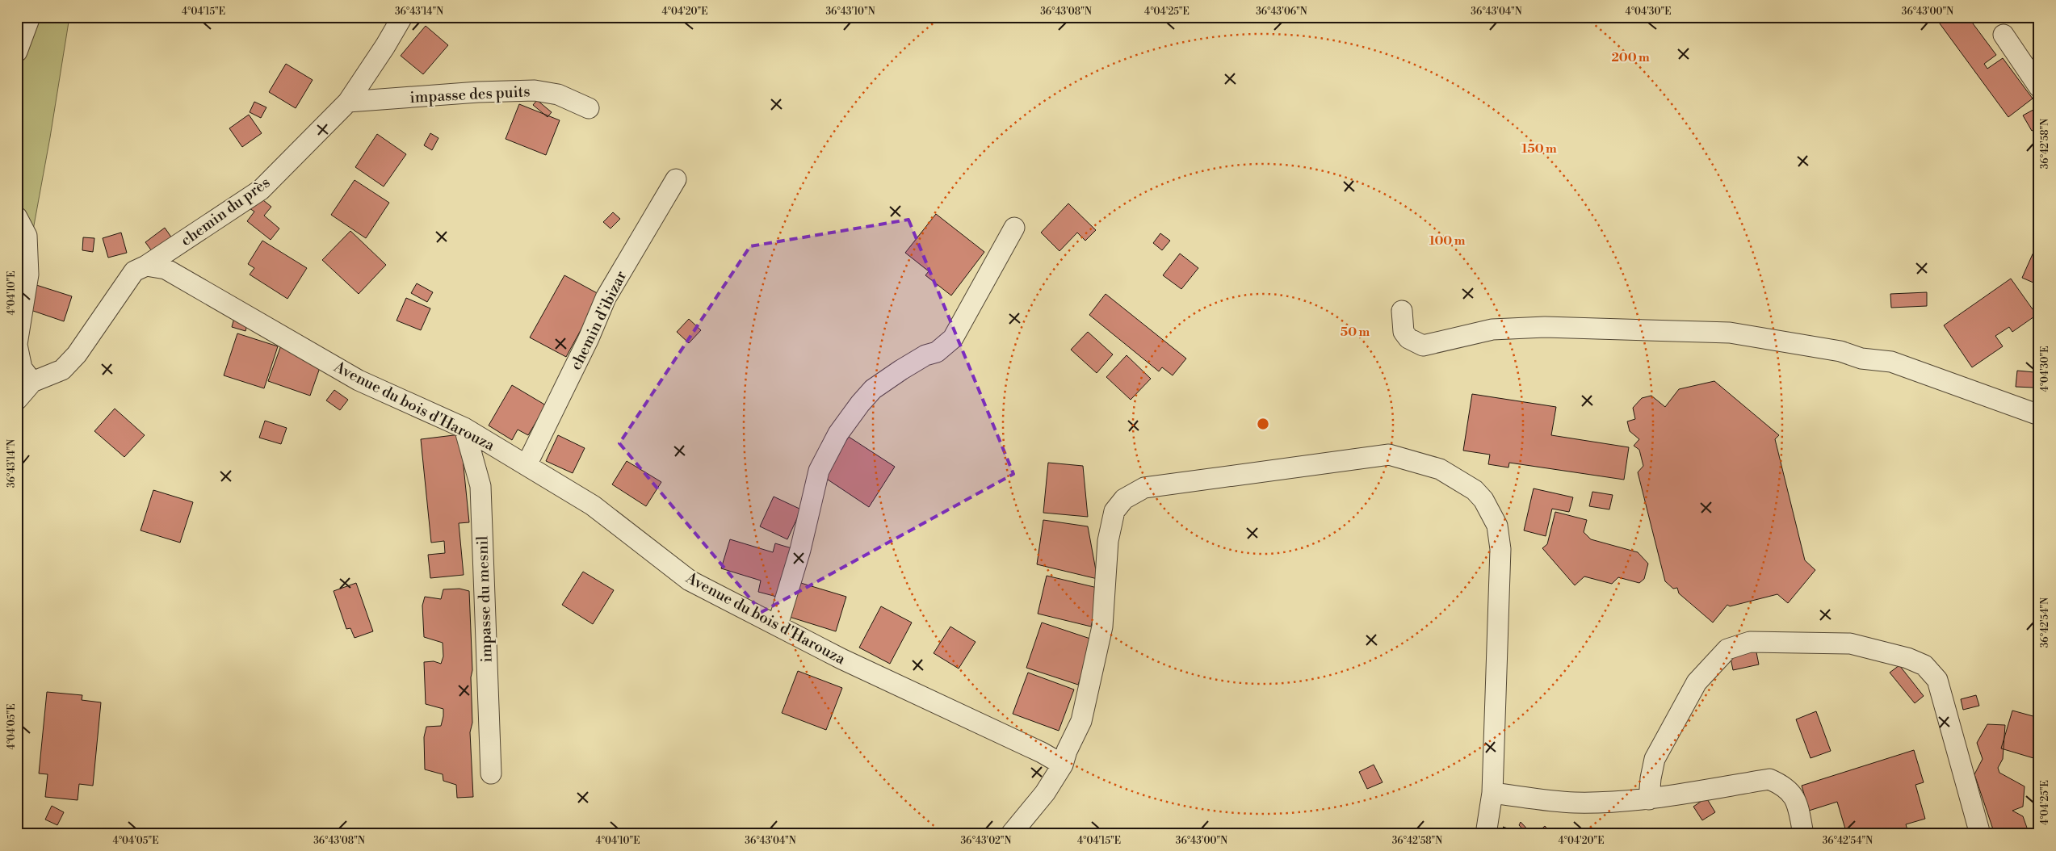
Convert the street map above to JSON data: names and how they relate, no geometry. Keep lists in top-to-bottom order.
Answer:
{
  "streets": {
    "street": [
      "impasse des puits",
      "chemin du près",
      "chemin d'ibizar",
      "Avenue du bois d'Harouza",
      "impasse du mesnil"
    ]
  },
  "crossings": [
    ["impasse des puits", "chemin du près"],
    ["chemin du près", "Avenue du bois d'Harouza"],
    ["chemin d'ibizar", "Avenue du bois d'Harouza"],
    ["Avenue du bois d'Harouza", "impasse du mesnil"]
  ],
  "coordinates": [
    "4°04'15\"E",
    "36°43'14\"N",
    "4°04'20\"E",
    "36°43'10\"N",
    "36°43'08\"N",
    "4°04'25\"E",
    "36°43'06\"N",
    "36°43'04\"N",
    "4°04'30\"E",
    "36°43'00\"N",
    "36°42'58\"N",
    "4°04'10\"E",
    "36°42'54\"N",
    "4°04'05\"E",
    "36°43'02\"N"
  ],
  "rings": [
    "200 m",
    "150 m",
    "100 m",
    "50 m"
  ]
}
